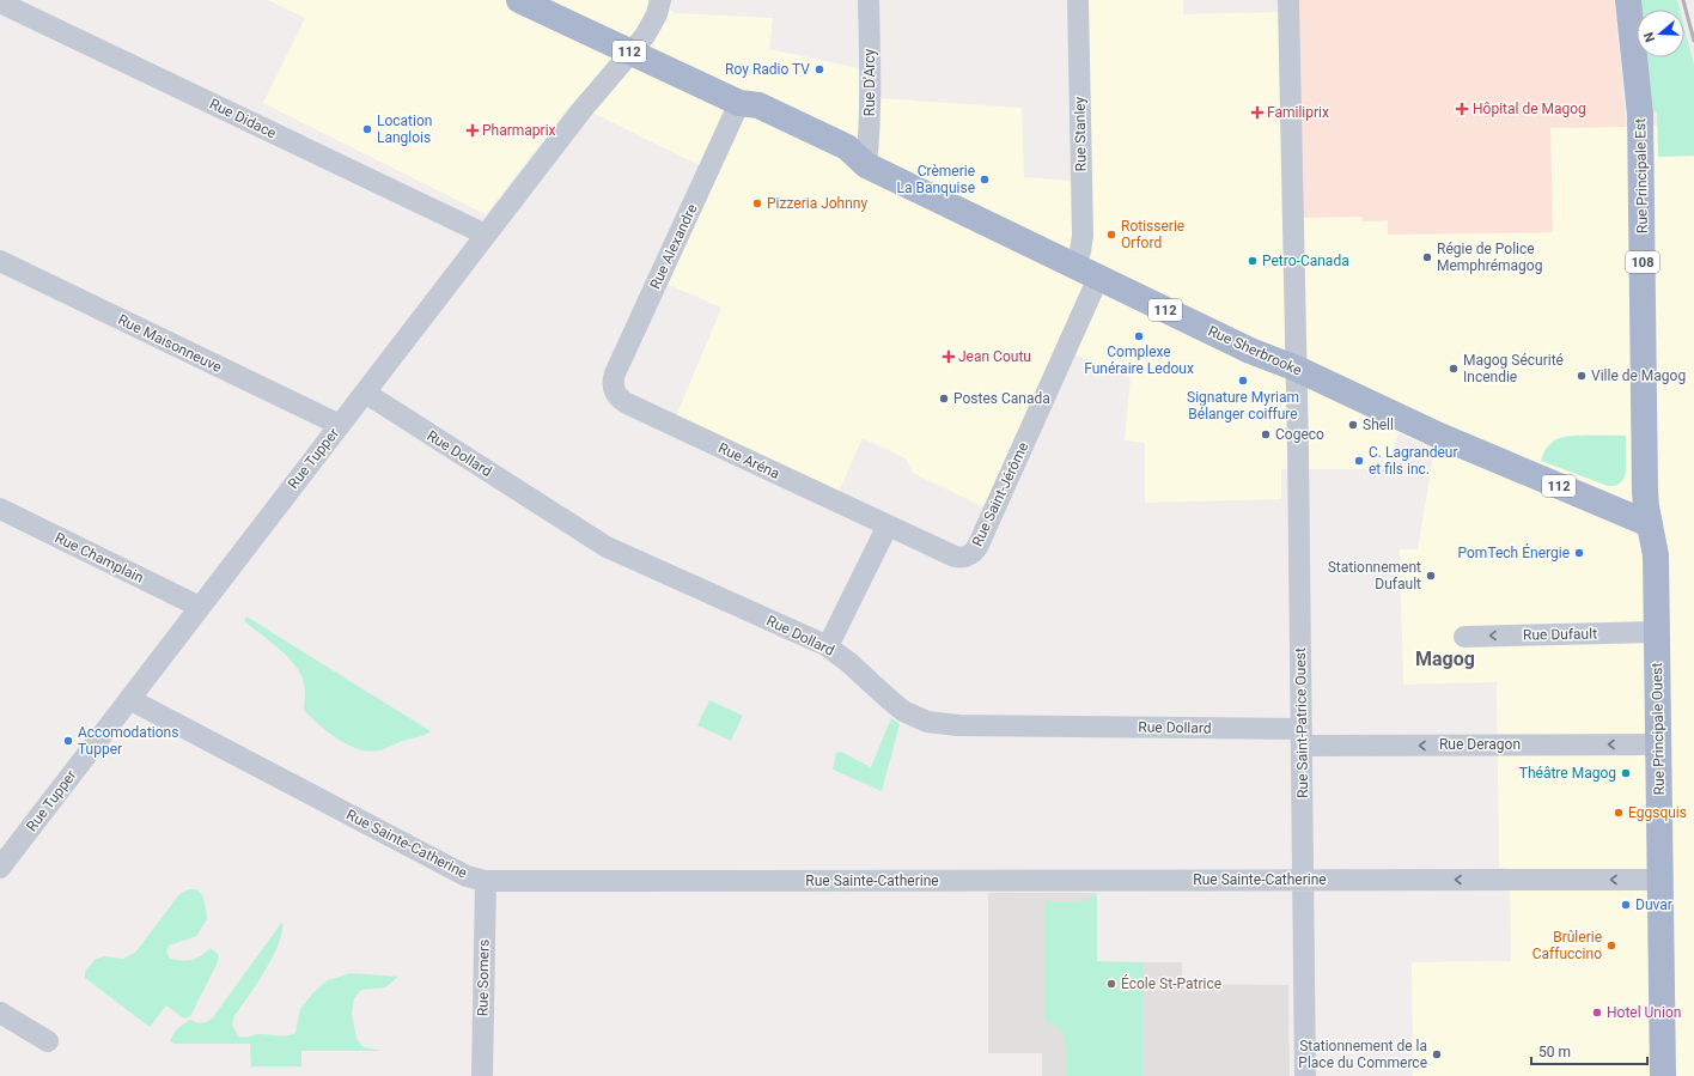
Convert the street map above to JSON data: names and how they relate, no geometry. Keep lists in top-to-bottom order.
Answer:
{
  "streets": {
    "main road": [
      "112",
      "Rue Principale Est",
      "108",
      "Rue Sherbrooke",
      "Rue Principale Ouest"
    ],
    "street": [
      "Rue D'Arcy",
      "Rue Didace",
      "Rue Stanley",
      "Rue Alexandre",
      "Rue Maisonneuve",
      "Rue Dollard",
      "Rue Tupper",
      "Rue Aréna",
      "Rue Saint-Jérôme",
      "Rue Champlain",
      "Rue Dufault",
      "Rue Saint-Patrice Ouest",
      "Rue Deragon",
      "Rue Sainte-Catherine",
      "Rue Somers"
    ]
  },
  "crossings": [
    ["Rue D'Arcy", "Rue Sherbrooke"],
    ["Rue Didace", "Rue Tupper"],
    ["Rue Stanley", "Rue Sherbrooke"],
    ["Rue Principale Est", "Rue Sherbrooke"],
    ["Rue Principale Est", "Rue Principale Ouest"],
    ["Rue Alexandre", "Rue Sherbrooke"],
    ["Rue Alexandre", "Rue Aréna"],
    ["Rue Maisonneuve", "Rue Tupper"],
    ["Rue Sherbrooke", "Rue Tupper"],
    ["Rue Sherbrooke", "Rue Saint-Jérôme"],
    ["Rue Sherbrooke", "Rue Saint-Patrice Ouest"],
    ["Rue Sherbrooke", "Rue Principale Ouest"],
    ["Rue Dollard", "Rue Tupper"],
    ["Rue Dollard", "Rue Saint-Patrice Ouest"],
    ["Rue Dollard", "Rue Deragon"],
    ["Rue Tupper", "Rue Champlain"],
    ["Rue Tupper", "Rue Sainte-Catherine"],
    ["Rue Aréna", "Rue Saint-Jérôme"],
    ["Rue Dufault", "Rue Principale Ouest"],
    ["Rue Saint-Patrice Ouest", "Rue Deragon"],
    ["Rue Saint-Patrice Ouest", "Rue Sainte-Catherine"],
    ["Rue Principale Ouest", "Rue Deragon"],
    ["Rue Principale Ouest", "Rue Sainte-Catherine"],
    ["Rue Sainte-Catherine", "Rue Somers"]
  ],
  "one_way": ["Rue Dufault", "Rue Deragon"],
  "districts": ["Magog"],
  "places": {
    "other": [
      "Roy Radio TV",
      "Location Langlois",
      "Crèmerie La Banquise",
      "Pizzeria Johnny",
      "Rotisserie Orford",
      "Régie de Police Memphrémagog",
      "Petro-Canada",
      "Complexe Funéraire Ledoux",
      "Magog Sécurité Incendie",
      "Ville de Magog",
      "Signature Myriam Bélanger coiffure",
      "Postes Canada",
      "Shell",
      "Cogeco",
      "C. Lagrandeur et fils inc.",
      "PomTech Énergie",
      "Stationnement Dufault",
      "Accomodations Tupper",
      "Théâtre Magog",
      "Eggsquis",
      "Duvar",
      "Brûlerie Caffuccino",
      "École St-Patrice",
      "Hotel Union",
      "Stationnement de la Place du Commerce"
    ],
    "health": [
      "Hôpital de Magog",
      "Familiprix",
      "Pharmaprix",
      "Jean Coutu"
    ]
  },
  "scale_bar": "50 m",
  "north": "left"
}
